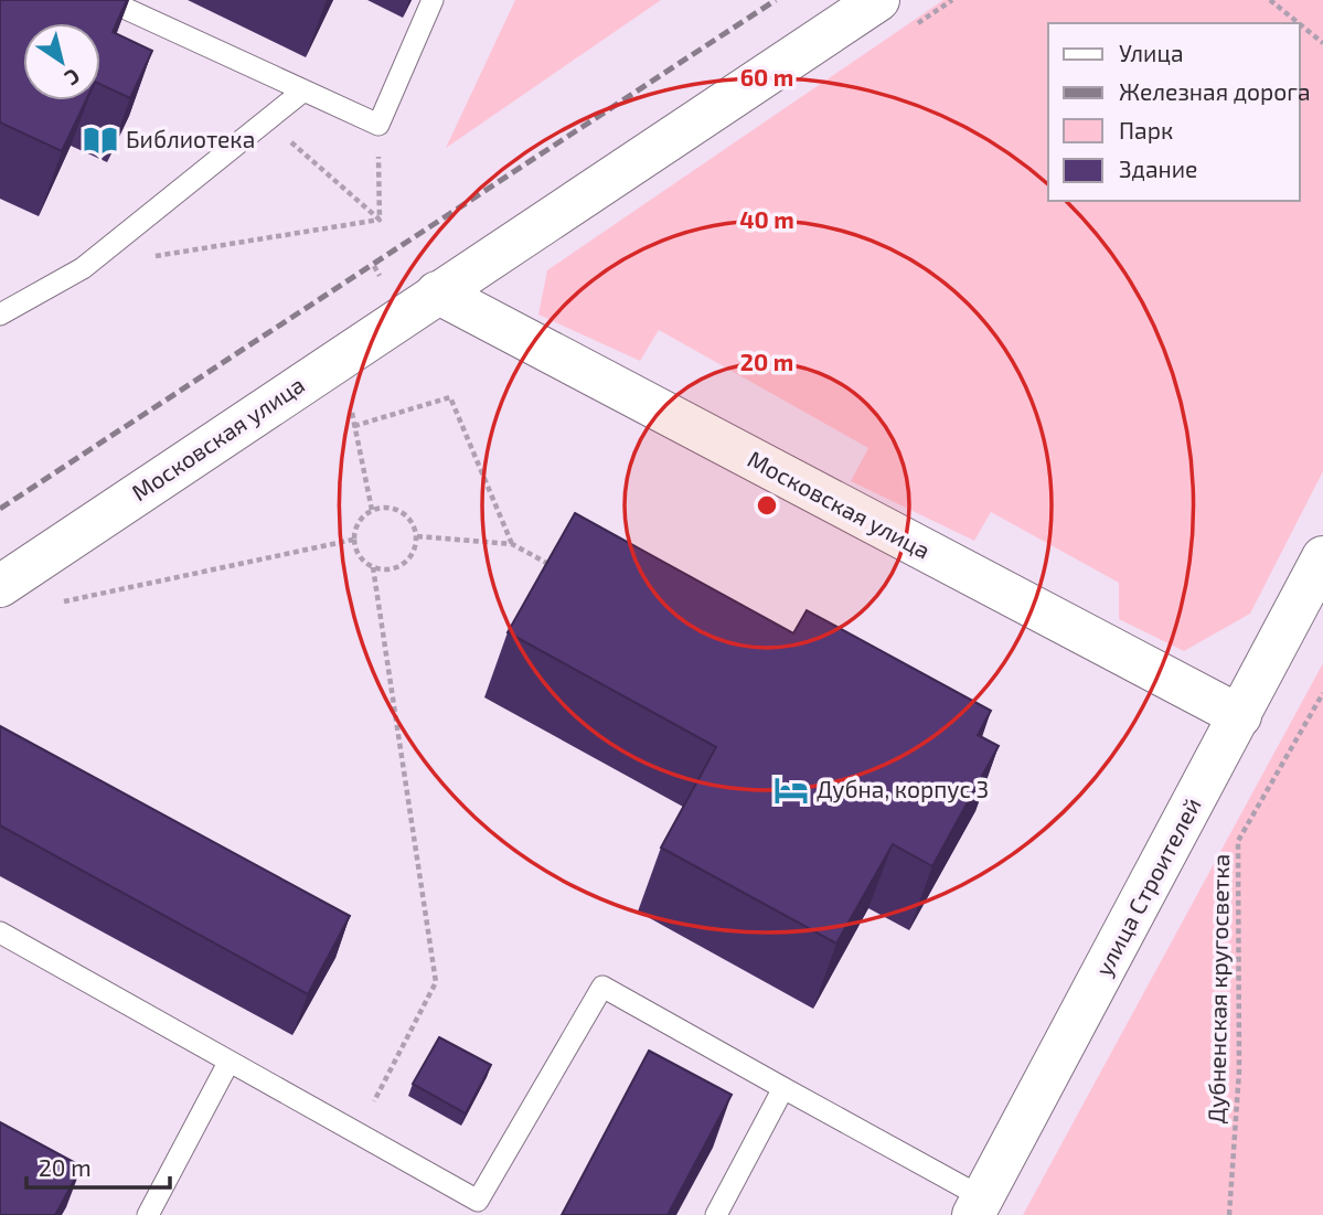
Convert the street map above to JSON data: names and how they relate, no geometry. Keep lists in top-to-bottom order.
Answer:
{
  "streets": {
    "street": ["Московская улица", "улица Строителей"],
    "path": ["Дубненская кругосветка"]
  },
  "crossings": [
    ["Московская улица", "улица Строителей"]
  ],
  "places": {
    "library": ["Библиотека"],
    "hotel": ["Дубна, корпус 3"]
  },
  "legend": [
    "Улица",
    "Железная дорога",
    "Парк",
    "Здание"
  ],
  "scale_bar": "20 m",
  "north": "bottom right",
  "rings": ["60 m", "40 m", "20 m"]
}
